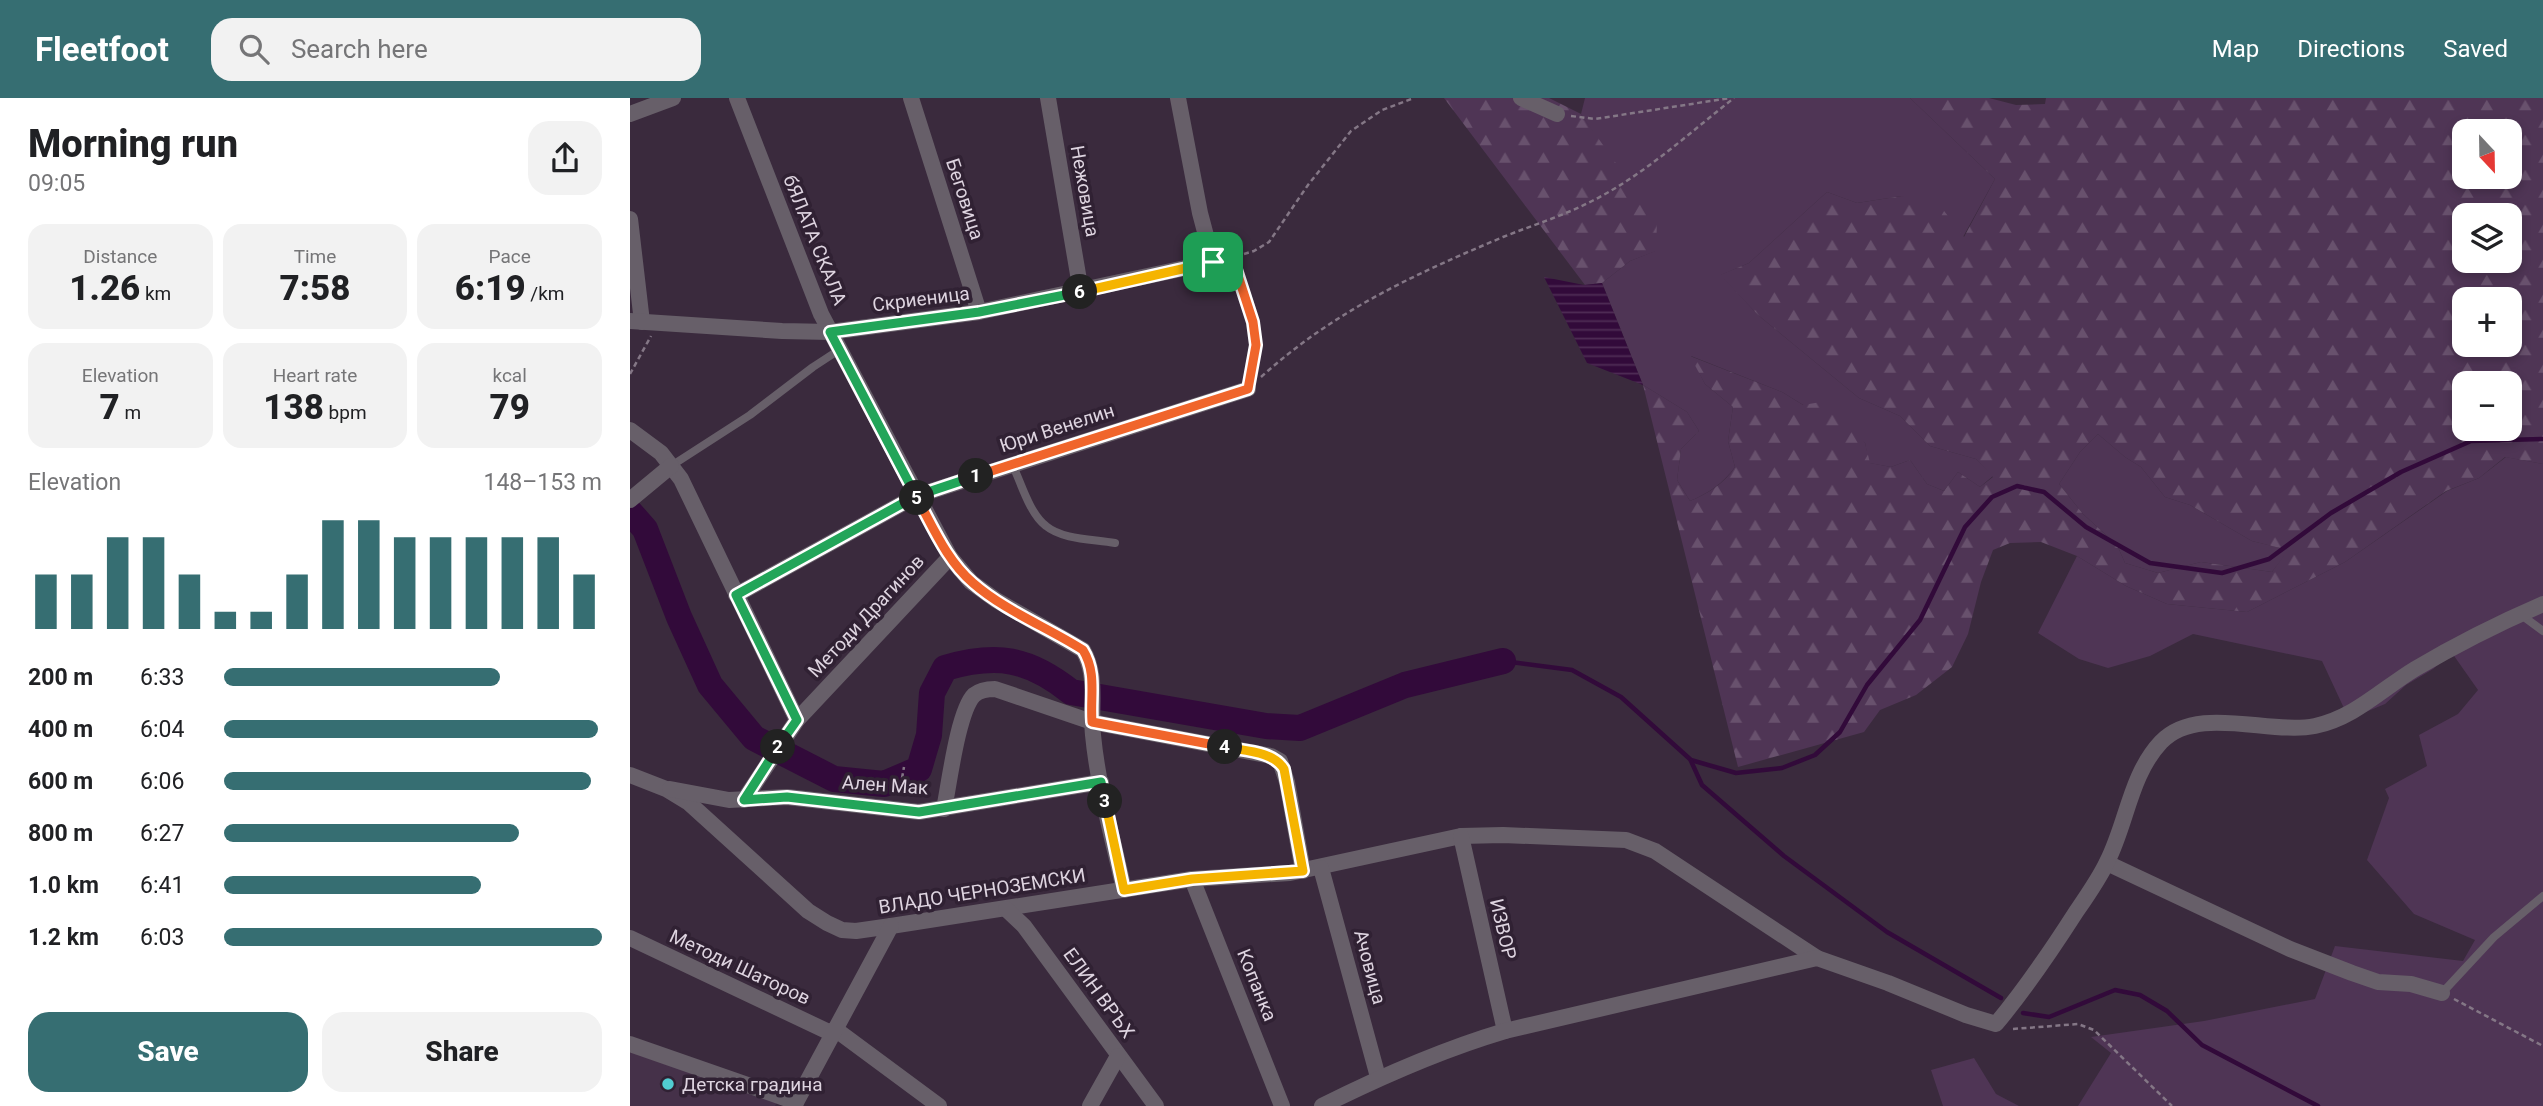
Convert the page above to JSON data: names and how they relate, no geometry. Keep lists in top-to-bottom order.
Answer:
{
  "streets": {
    "street": [
      "Нежовица",
      "Беговица",
      "бЯЛАТА СКАЛА",
      "Скриеница",
      "Юри Венелин",
      "Методи Драгинов",
      "Ален Мак",
      "ВЛАДО ЧЕРНОЗЕМСКИ",
      "ИЗВОР",
      "Методи Шаторов",
      "Ачовица",
      "Копанка",
      "ЕЛИН ВРЪХ"
    ]
  },
  "crossings": [
    ["Нежовица", "Скриеница"],
    ["Беговица", "Скриеница"],
    ["бЯЛАТА СКАЛА", "Скриеница"],
    ["бЯЛАТА СКАЛА", "Юри Венелин"],
    ["бЯЛАТА СКАЛА", "Методи Драгинов"],
    ["Методи Драгинов", "Ален Мак"],
    ["Ален Мак", "ВЛАДО ЧЕРНОЗЕМСКИ"],
    ["ВЛАДО ЧЕРНОЗЕМСКИ", "ИЗВОР"],
    ["ВЛАДО ЧЕРНОЗЕМСКИ", "Ачовица"],
    ["ВЛАДО ЧЕРНОЗЕМСКИ", "Копанка"],
    ["ВЛАДО ЧЕРНОЗЕМСКИ", "ЕЛИН ВРЪХ"]
  ],
  "places": ["Детска градина"],
  "north": "bottom",
  "page": {
    "header": "Fleetfoot",
    "search": "Search here",
    "nav": ["Map", "Directions", "Saved"],
    "heading": ["Morning run", "09:05"],
    "map_buttons": ["+", "−"],
    "stats": [
      ["Distance", "1.26 km"],
      ["Time", "7:58"],
      ["Pace", "6:19 /km"],
      ["Elevation", "7 m"],
      ["Heart rate", "138 bpm"],
      ["kcal", "79"]
    ],
    "pins": [
      "6",
      "1",
      "5",
      "2",
      "4",
      "3"
    ],
    "chart": ["Elevation", "148–153 m"],
    "list": [
      {
        "name": "200 m",
        "note": "6:33"
      },
      {
        "name": "400 m",
        "note": "6:04"
      },
      {
        "name": "600 m",
        "note": "6:06"
      },
      {
        "name": "800 m",
        "note": "6:27"
      },
      {
        "name": "1.0 km",
        "note": "6:41"
      },
      {
        "name": "1.2 km",
        "note": "6:03"
      }
    ],
    "buttons": ["Save", "Share"]
  }
}
